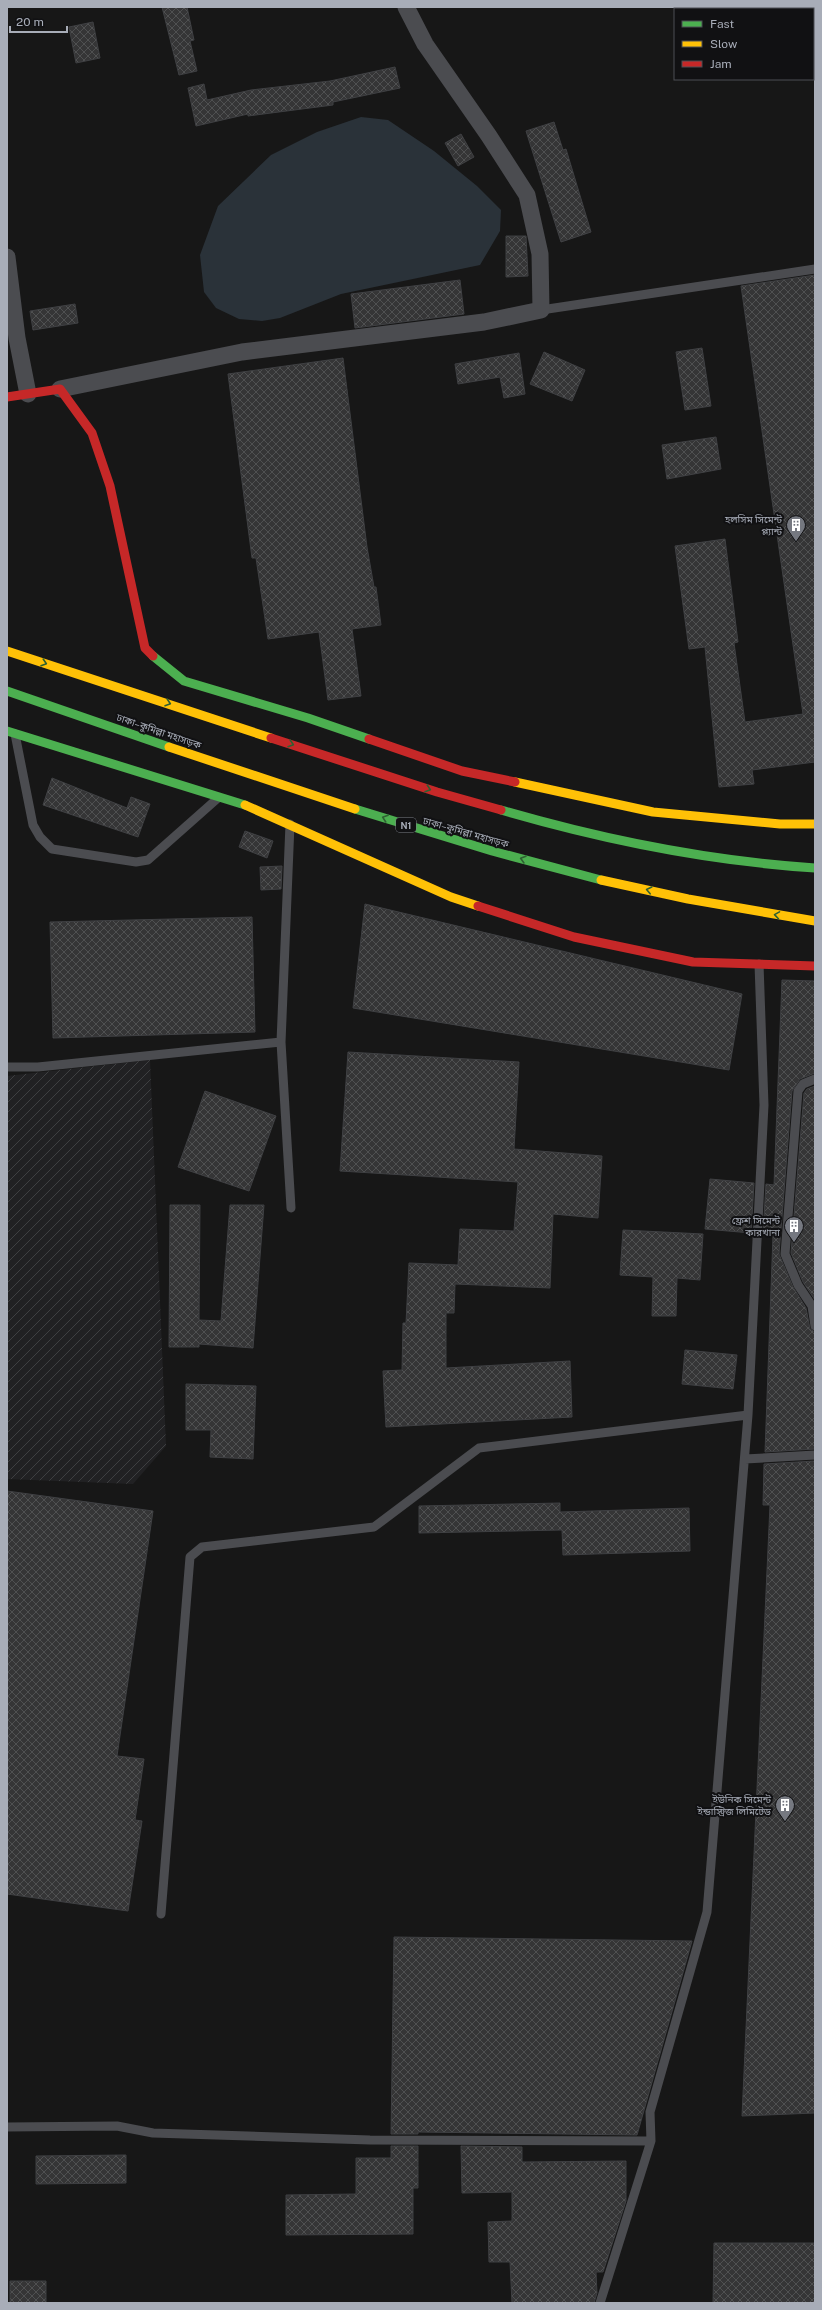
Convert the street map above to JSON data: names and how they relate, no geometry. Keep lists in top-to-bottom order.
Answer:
{
  "streets": {
    "main road": ["ঢাকা–কুমিল্লা মহাসড়ক", "N1"]
  },
  "places": {
    "building": ["হলসিম সিমেন্ট প্ল্যান্ট", "ফ্রেশ সিমেন্ট কারখানা", "ইউনিক সিমেন্ট ইন্ডাস্ট্রিজ লিমিটেড"]
  },
  "legend": ["Fast", "Slow", "Jam"],
  "scale_bar": "20 m"
}
